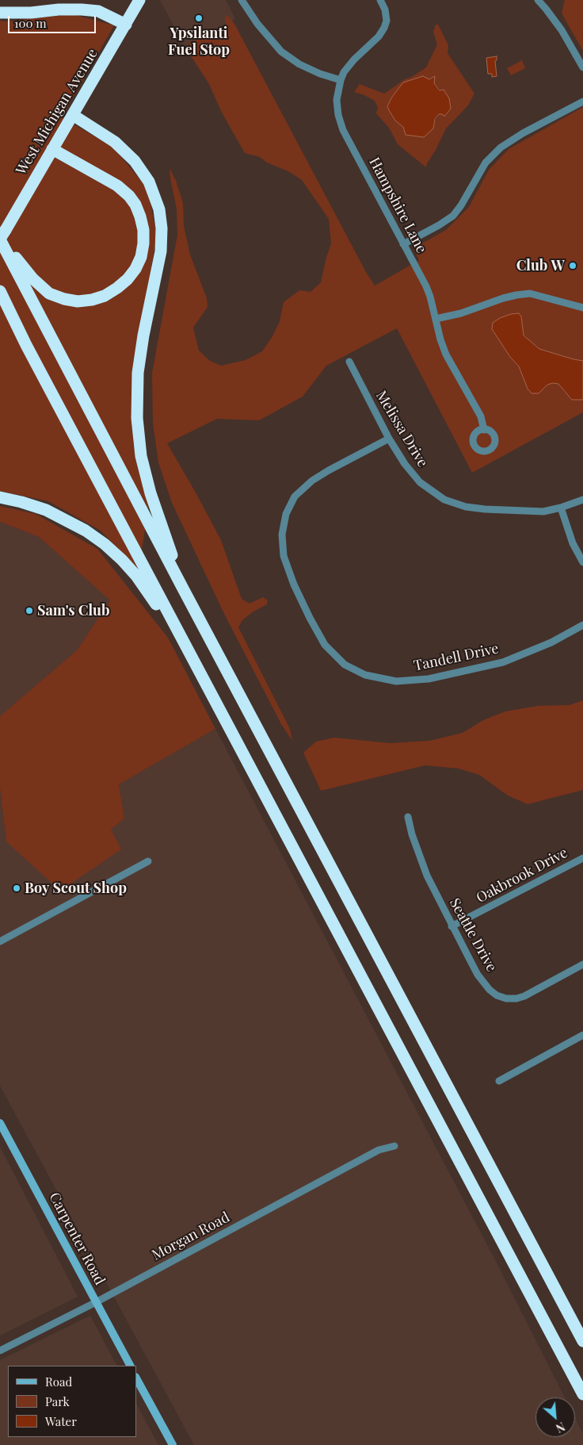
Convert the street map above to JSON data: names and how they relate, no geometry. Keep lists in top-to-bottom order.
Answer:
{
  "streets": {
    "highway": ["West Michigan Avenue"],
    "main road": ["Carpenter Road"],
    "street": [
      "Hampshire Lane",
      "Melissa Drive",
      "Tandell Drive",
      "Oakbrook Drive",
      "Seattle Drive",
      "Morgan Road"
    ]
  },
  "crossings": [
    ["Melissa Drive", "Tandell Drive"],
    ["Oakbrook Drive", "Seattle Drive"],
    ["Morgan Road", "Carpenter Road"]
  ],
  "places": [
    "Ypsilanti Fuel Stop",
    "Club W",
    "Sam's Club",
    "Boy Scout Shop"
  ],
  "legend": ["Road", "Park", "Water"],
  "scale_bar": "100 m",
  "north": "bottom right"
}
